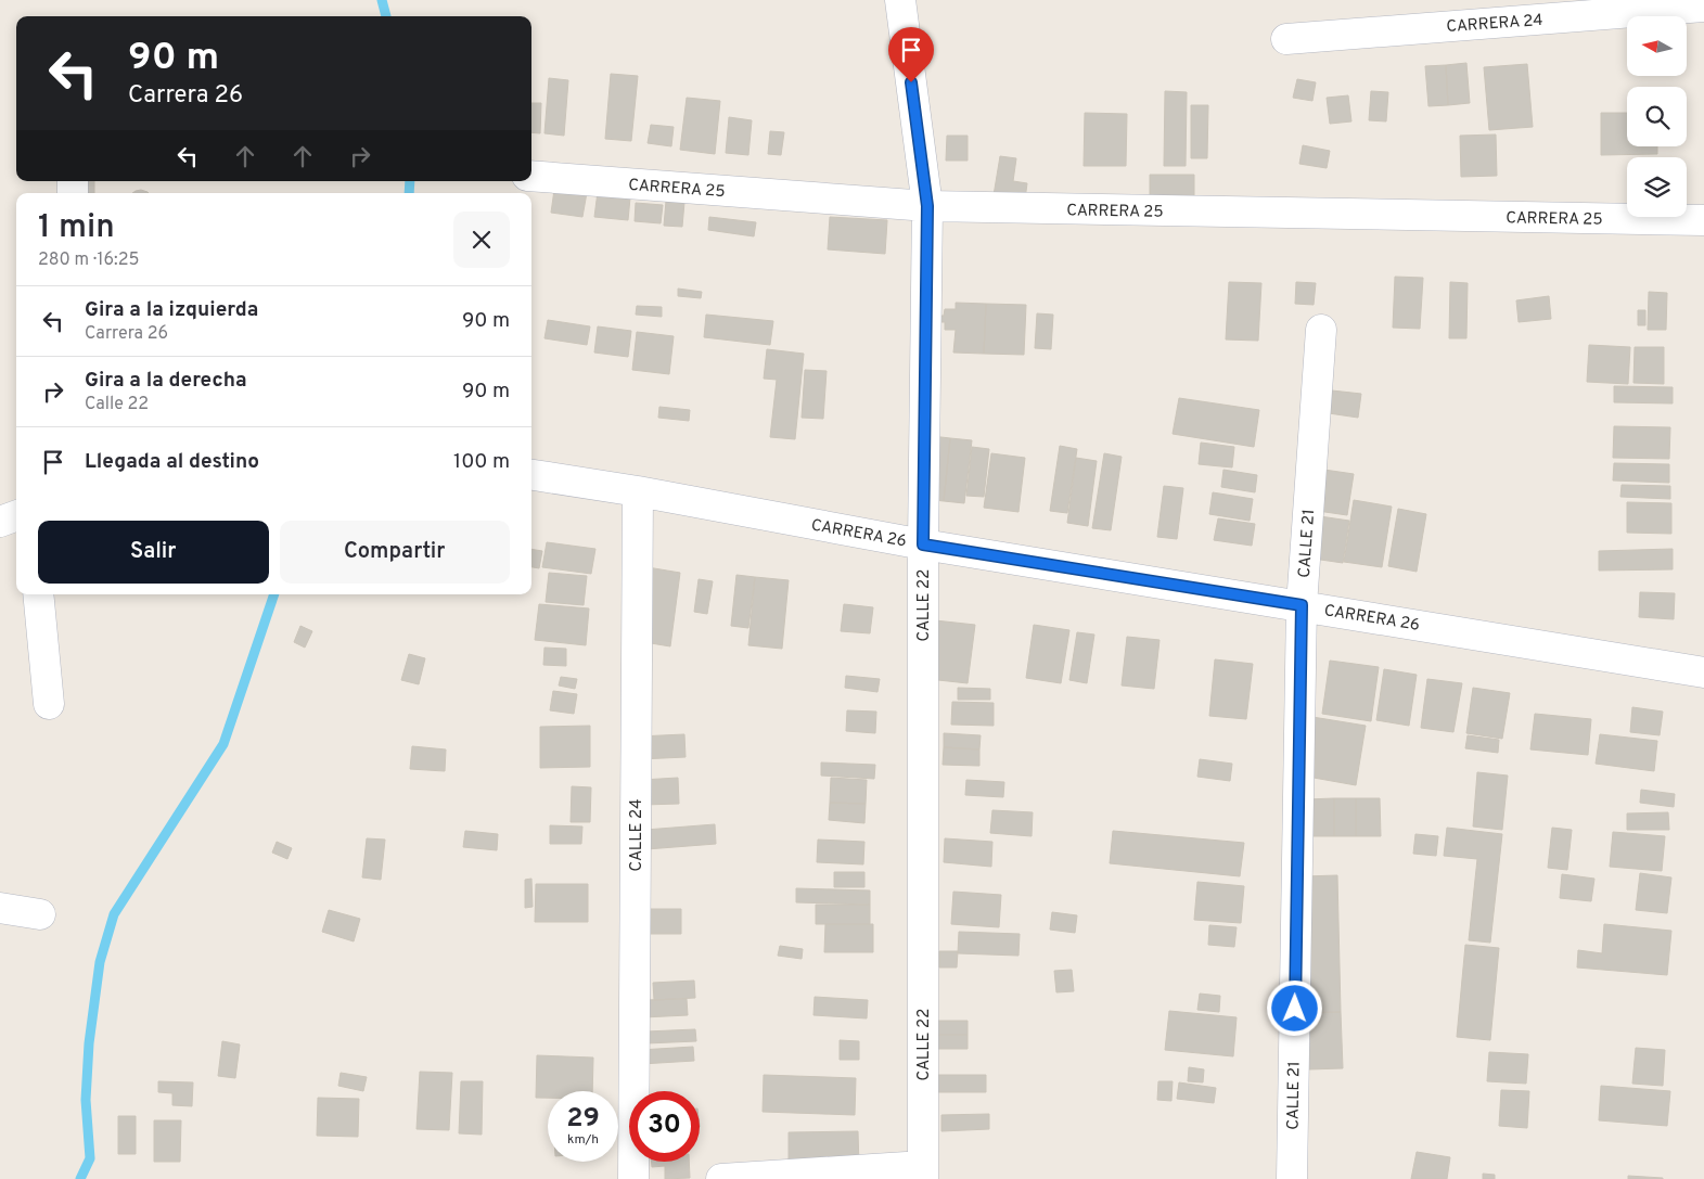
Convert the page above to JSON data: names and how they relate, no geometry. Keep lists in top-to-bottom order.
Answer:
{
  "streets": {
    "street": [
      "CARRERA 24",
      "CARRERA 25",
      "CARRERA 26",
      "CALLE 21",
      "CALLE 22",
      "CALLE 24"
    ]
  },
  "crossings": [
    ["CARRERA 25", "CALLE 22"],
    ["CARRERA 26", "CALLE 21"],
    ["CARRERA 26", "CALLE 22"],
    ["CARRERA 26", "CALLE 24"]
  ],
  "north": "left",
  "page": {
    "turn": ["90 m", "Carrera 26"],
    "heading": ["1 min", "280 m · 16:25"],
    "list": [
      {
        "name": "Gira a la izquierda",
        "note": "Carrera 26",
        "value": "90 m"
      },
      {
        "name": "Gira a la derecha",
        "note": "Calle 22",
        "value": "90 m"
      },
      {
        "name": "Llegada al destino",
        "value": "100 m"
      }
    ],
    "buttons": ["Salir", "Compartir"],
    "speed": "29 km/h",
    "limit": "30"
  }
}
